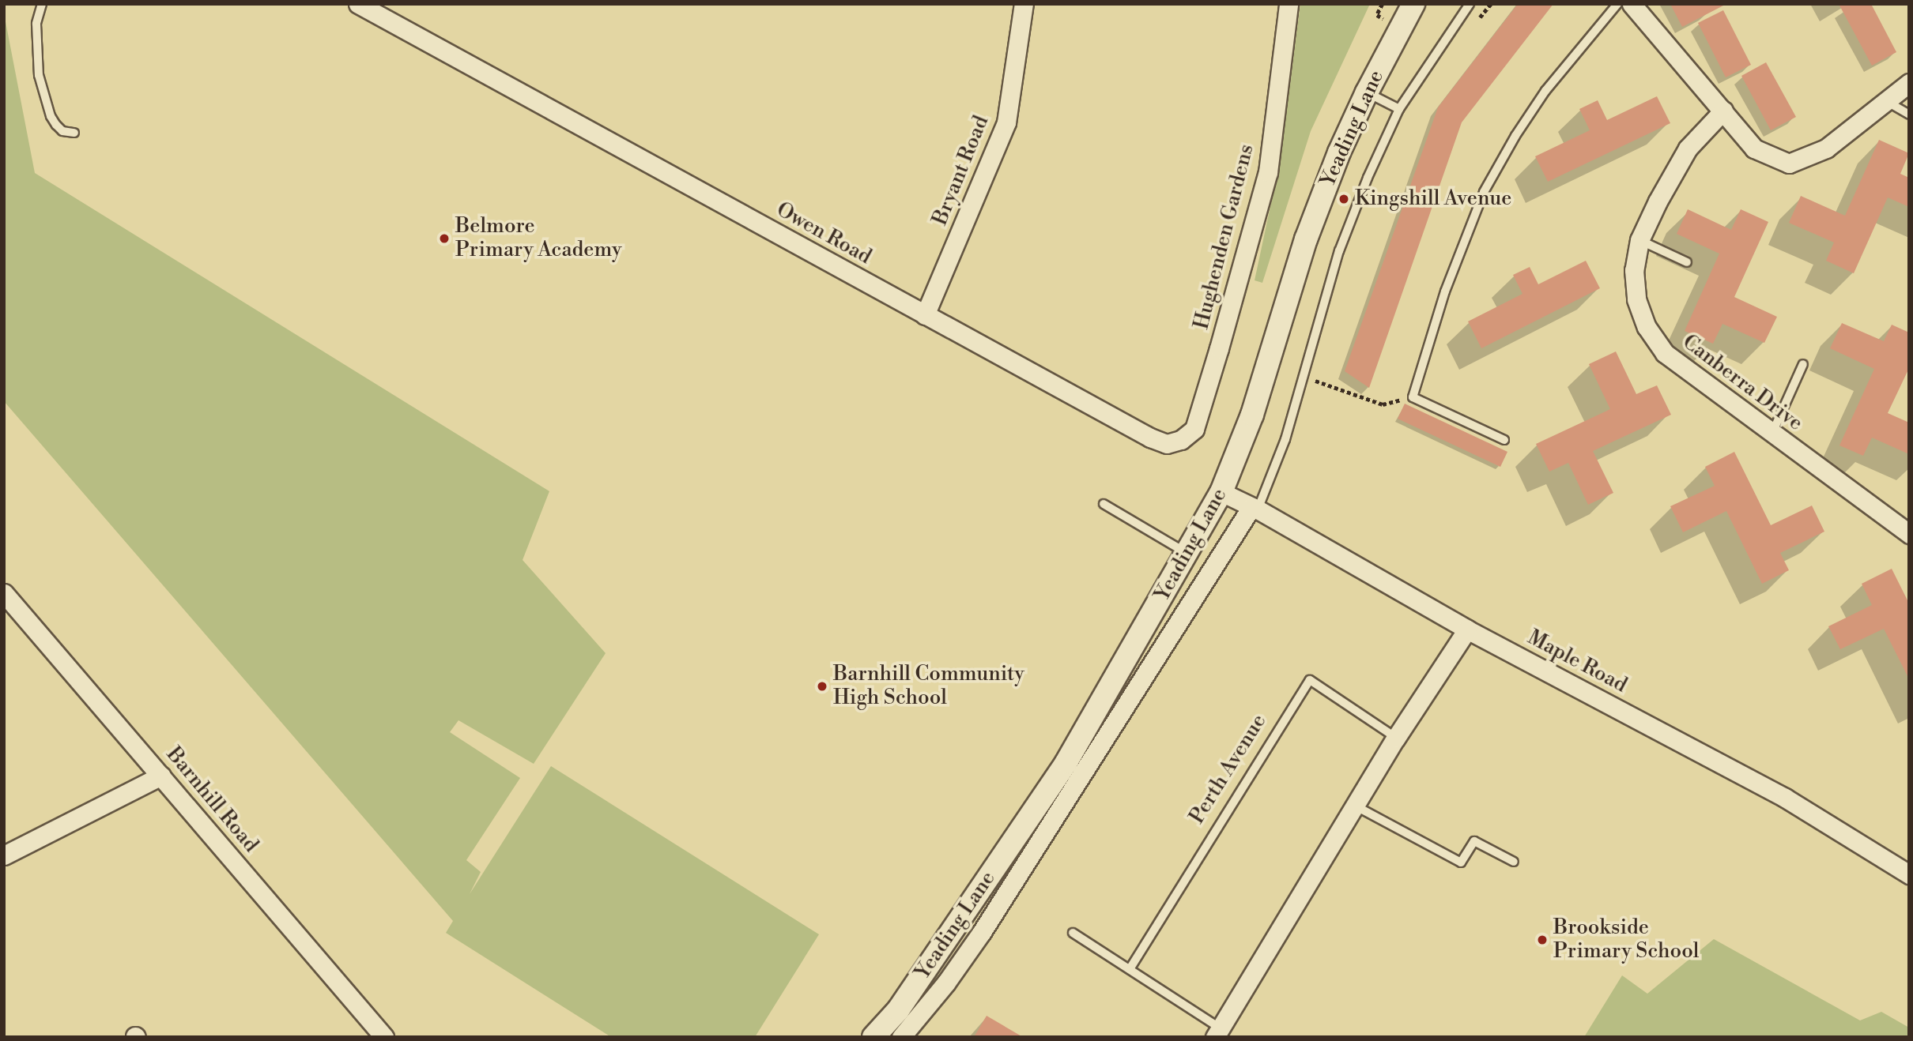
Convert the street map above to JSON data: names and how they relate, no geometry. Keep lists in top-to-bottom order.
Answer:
{
  "streets": {
    "street": [
      "Yeading Lane",
      "Bryant Road",
      "Owen Road",
      "Hughenden Gardens",
      "Canberra Drive",
      "Maple Road",
      "Barnhill Road"
    ],
    "lane": ["Perth Avenue"]
  },
  "crossings": [
    ["Yeading Lane", "Maple Road"],
    ["Bryant Road", "Owen Road"],
    ["Owen Road", "Hughenden Gardens"]
  ],
  "places": [
    "Kingshill Avenue",
    "Belmore Primary Academy",
    "Barnhill Community High School",
    "Brookside Primary School"
  ]
}
